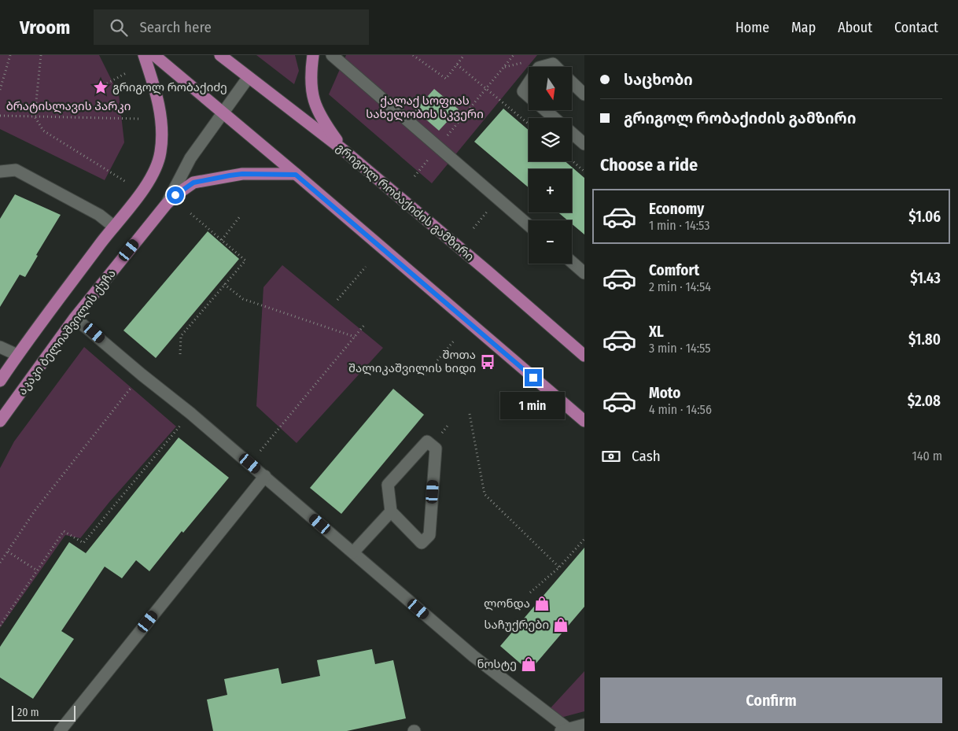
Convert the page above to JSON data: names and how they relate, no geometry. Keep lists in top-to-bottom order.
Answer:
{
  "streets": {
    "main road": ["გრიგოლ რობაქიძის გამზირი", "აკაკი ბელიაშვილის ქუჩა"]
  },
  "parks": ["ქალაქ სოფიას სახელობის სკვერი", "ბრატისლავის პარკი"],
  "places": {
    "place": ["გრიგოლ რობაქიძე"],
    "bus stop": ["შოთა შალიკაშვილის ხიდი"],
    "shop": ["ლონდა", "საჩუქრები", "ნოსტე"]
  },
  "scale_bar": "20 m",
  "north": "bottom",
  "page": {
    "header": "Vroom",
    "search": "Search here",
    "nav": [
      "Home",
      "Map",
      "About",
      "Contact"
    ],
    "banner": ["საცხობი", "გრიგოლ რობაქიძის გამზირი"],
    "map_buttons": ["+", "−"],
    "heading": "Choose a ride",
    "list": [
      {
        "name": "Economy",
        "note": "1 min · 14:53",
        "value": "$1.06"
      },
      {
        "name": "Comfort",
        "note": "2 min · 14:54",
        "value": "$1.43"
      },
      {
        "name": "XL",
        "note": "3 min · 14:55",
        "value": "$1.80"
      },
      {
        "name": "Moto",
        "note": "4 min · 14:56",
        "value": "$2.08"
      }
    ],
    "bubble": "1 min",
    "pay": ["Cash", "140 m"],
    "buttons": "Confirm",
    "scale": "20 m"
  }
}
